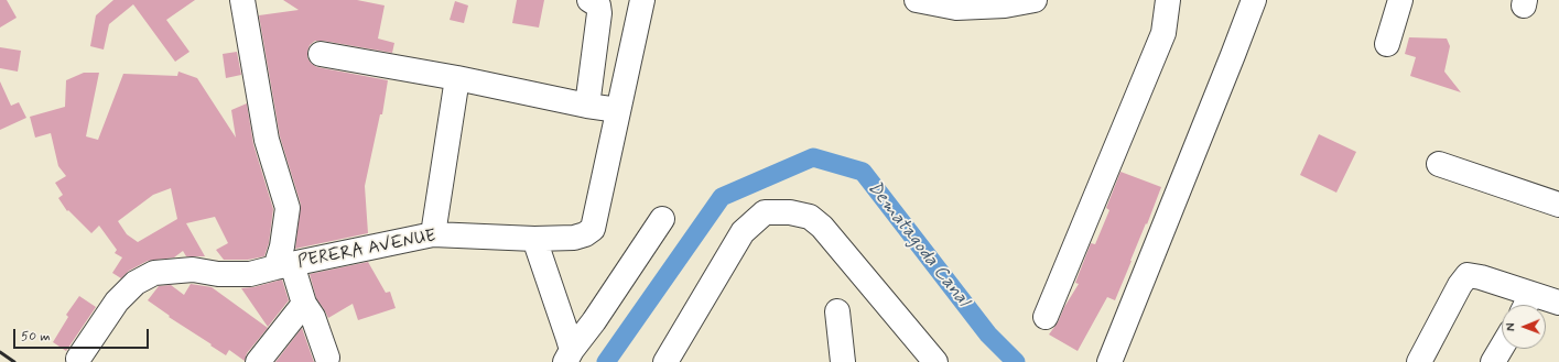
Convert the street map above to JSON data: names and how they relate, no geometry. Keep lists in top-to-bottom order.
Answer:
{
  "streets": {
    "street": ["PERERA AVENUE"]
  },
  "water": ["Dematagoda Canal"],
  "scale_bar": "50 m",
  "north": "left"
}
